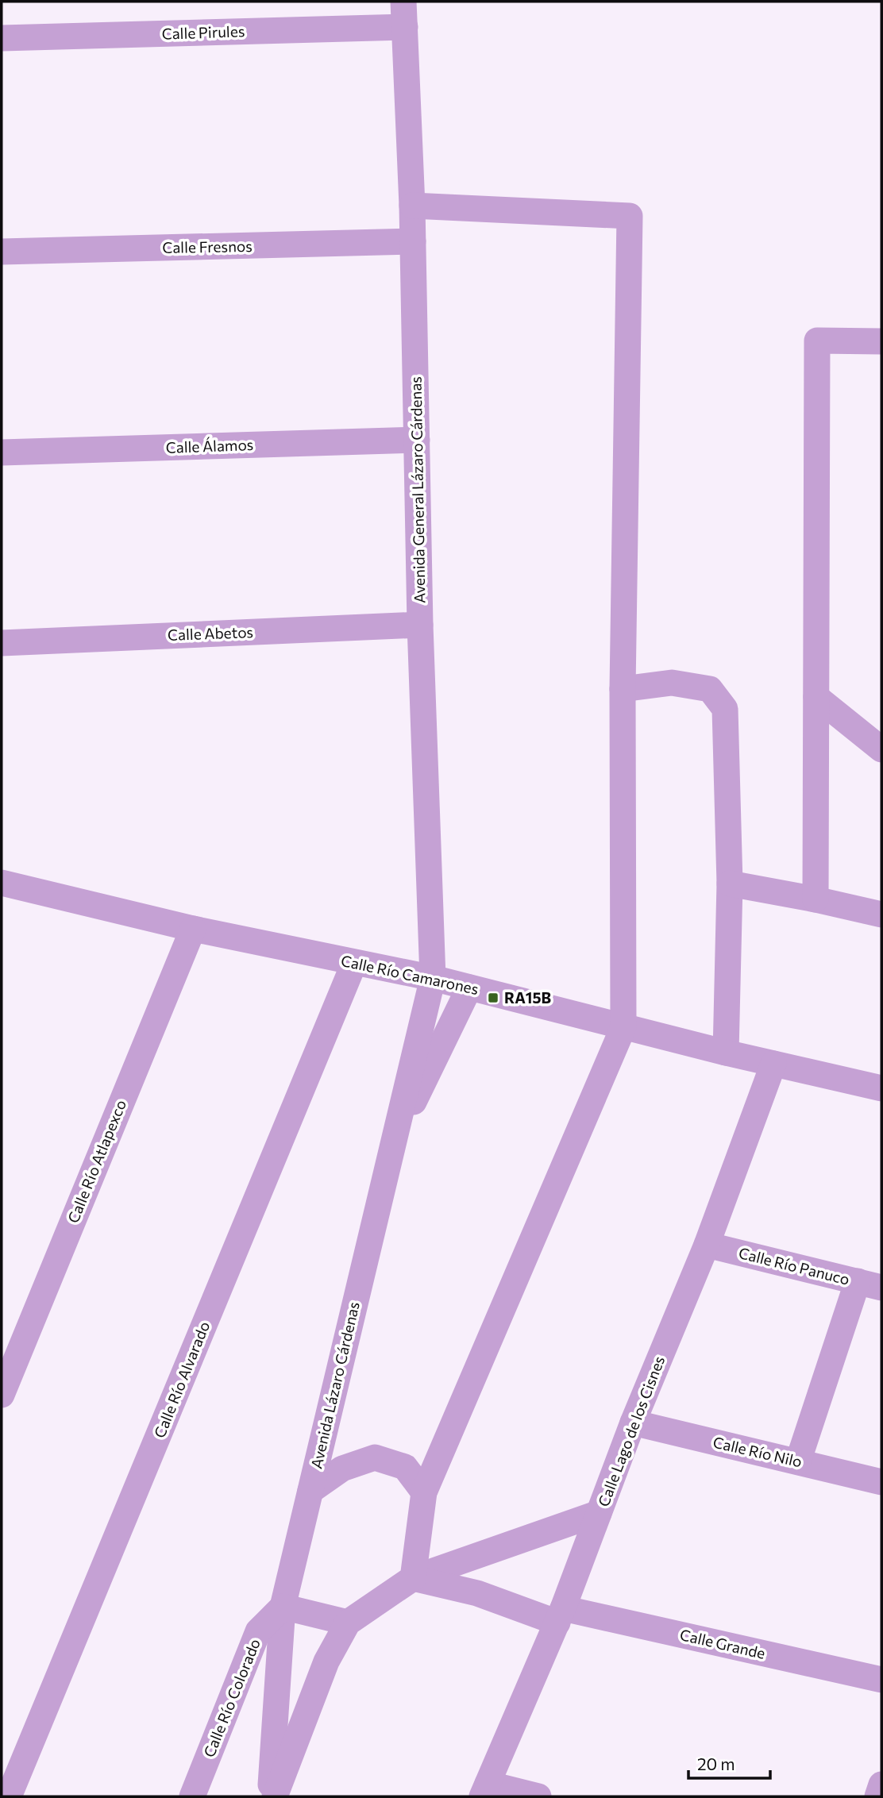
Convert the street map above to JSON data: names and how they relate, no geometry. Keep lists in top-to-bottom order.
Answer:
{
  "streets": {
    "street": [
      "Calle Pirules",
      "Calle Fresnos",
      "Calle Álamos",
      "Avenida General Lázaro Cárdenas",
      "Calle Abetos",
      "Calle Río Camarones",
      "Calle Río Atlapexco",
      "Calle Río Panuco",
      "Calle Río Alvarado",
      "Avenida Lázaro Cárdenas",
      "Calle Lago de los Cisnes",
      "Calle Río Nilo",
      "Calle Grande",
      "Calle Río Colorado"
    ]
  },
  "crossings": [
    ["Calle Pirules", "Avenida General Lázaro Cárdenas"],
    ["Calle Fresnos", "Avenida General Lázaro Cárdenas"],
    ["Calle Álamos", "Avenida General Lázaro Cárdenas"],
    ["Avenida General Lázaro Cárdenas", "Calle Abetos"],
    ["Avenida General Lázaro Cárdenas", "Calle Río Camarones"],
    ["Avenida General Lázaro Cárdenas", "Avenida Lázaro Cárdenas"],
    ["Calle Río Camarones", "Calle Río Atlapexco"],
    ["Calle Río Camarones", "Calle Río Alvarado"],
    ["Calle Río Camarones", "Avenida Lázaro Cárdenas"],
    ["Calle Río Camarones", "Calle Lago de los Cisnes"],
    ["Calle Río Panuco", "Calle Lago de los Cisnes"],
    ["Avenida Lázaro Cárdenas", "Calle Grande"],
    ["Avenida Lázaro Cárdenas", "Calle Río Colorado"],
    ["Calle Lago de los Cisnes", "Calle Río Nilo"],
    ["Calle Lago de los Cisnes", "Calle Grande"],
    ["Calle Grande", "Calle Río Colorado"]
  ],
  "places": {
    "transit": ["RA15B"]
  },
  "scale_bar": "20 m"
}
